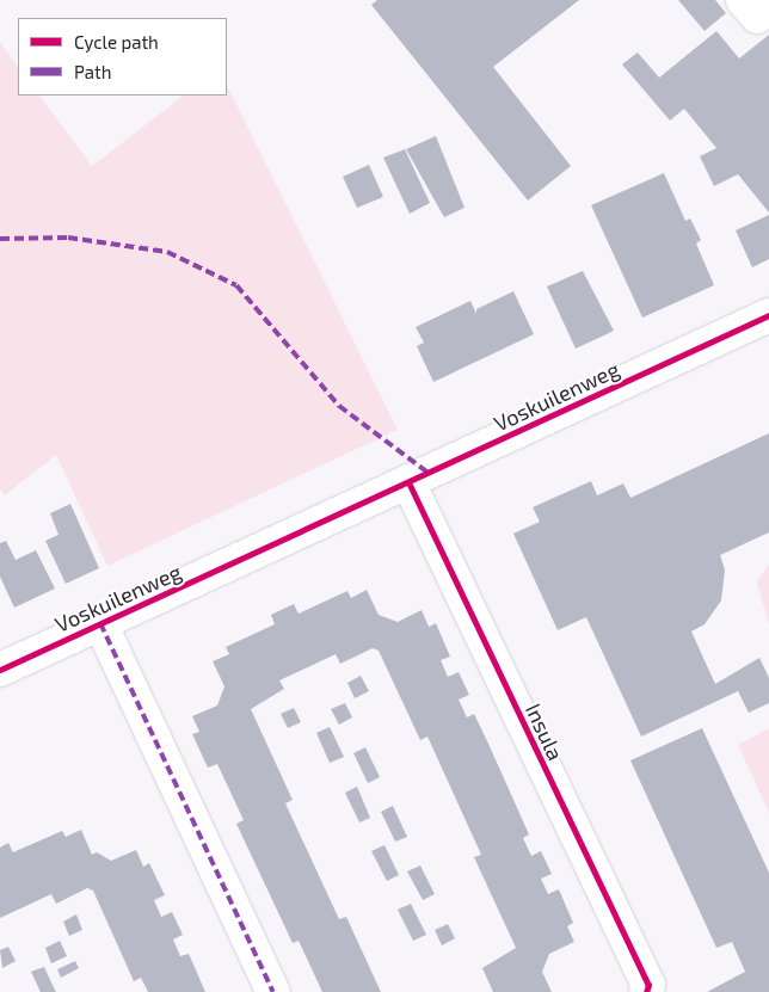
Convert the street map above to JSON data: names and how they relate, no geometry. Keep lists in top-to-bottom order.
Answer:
{
  "streets": {
    "street": ["Voskuilenweg", "Insula"]
  },
  "crossings": [
    ["Voskuilenweg", "Insula"]
  ],
  "legend": ["Cycle path", "Path"]
}
